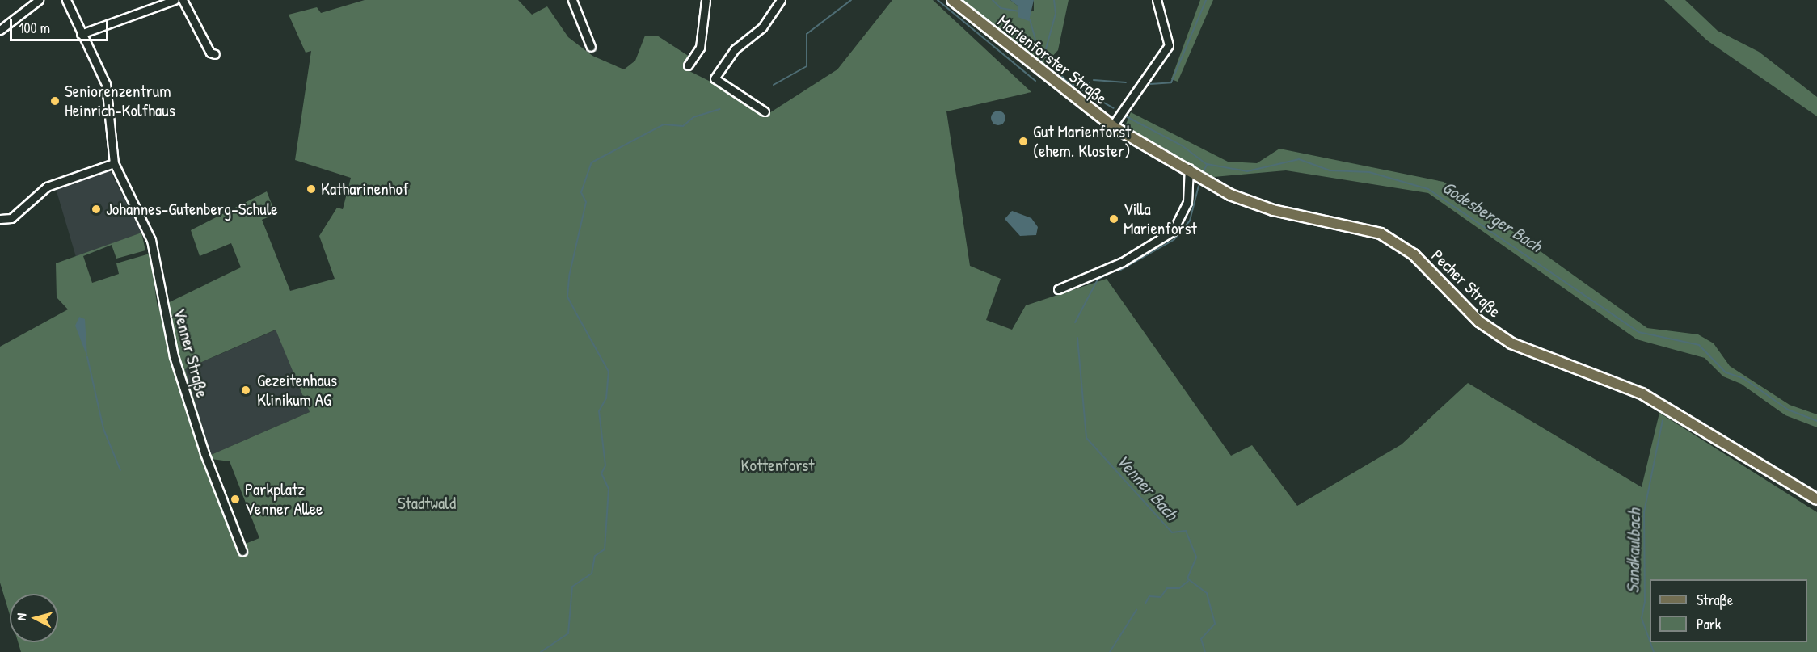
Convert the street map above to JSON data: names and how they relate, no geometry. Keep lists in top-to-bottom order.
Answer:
{
  "streets": {
    "main road": ["Marienforster Straße", "Pecher Straße"],
    "street": ["Venner Straße"]
  },
  "crossings": [
    ["Marienforster Straße", "Pecher Straße"]
  ],
  "water": ["Godesberger Bach", "Venner Bach", "Sandkaulbach"],
  "parks": ["Kottenforst", "Stadtwald"],
  "places": [
    "Seniorenzentrum Heinrich-Kolfhaus",
    "Gut Marienforst (ehem. Kloster)",
    "Katharinenhof",
    "Johannes-Gutenberg-Schule",
    "Villa Marienforst",
    "Gezeitenhaus Klinikum AG",
    "Parkplatz Venner Allee"
  ],
  "legend": ["Straße", "Park"],
  "scale_bar": "100 m",
  "north": "left"
}
